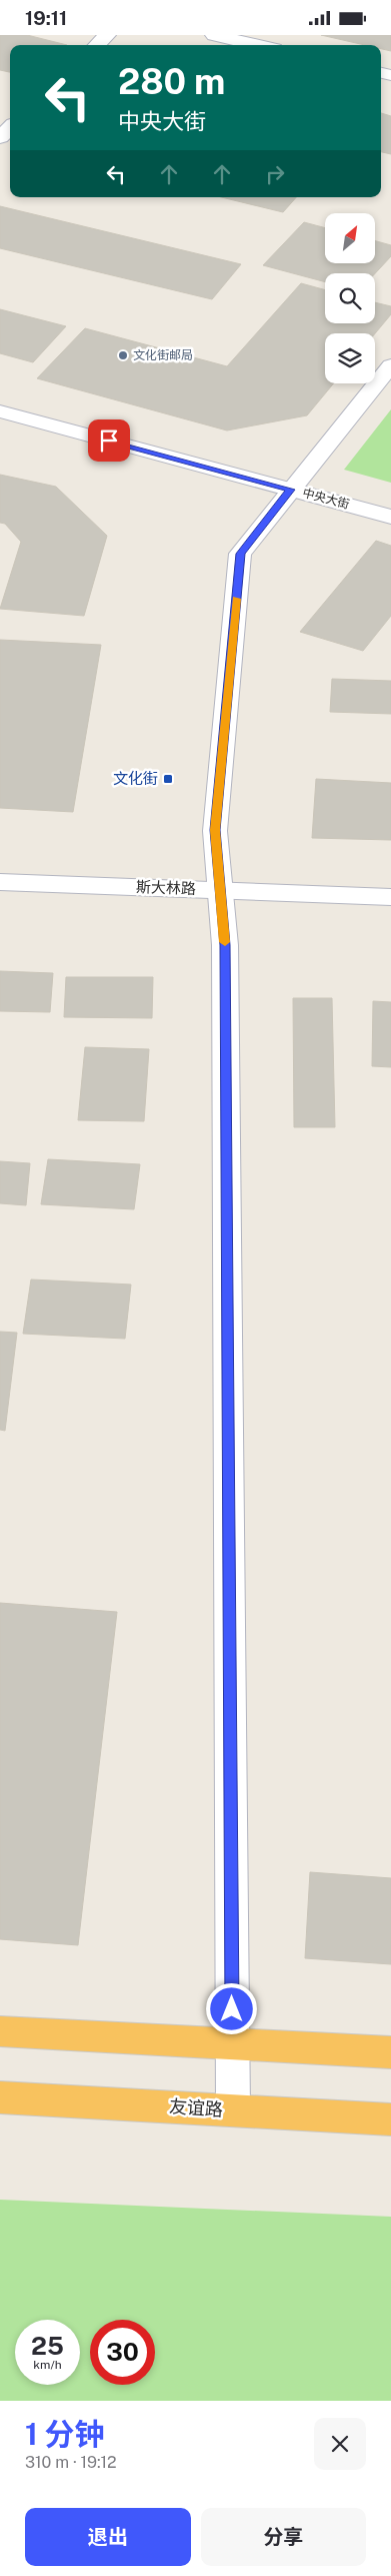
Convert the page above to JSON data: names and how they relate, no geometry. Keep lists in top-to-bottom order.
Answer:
{
  "streets": {
    "highway": ["友谊路"],
    "street": ["中央大街", "斯大林路"]
  },
  "places": {
    "other": ["文化街邮局"],
    "transit": ["文化街"]
  },
  "north": "top right",
  "page": {
    "status": "19:11",
    "turn": ["280 m", "中央大街"],
    "speed": "25 km/h",
    "limit": "30",
    "heading": ["1 分钟", "310 m · 19:12"],
    "buttons": ["退出", "分享"]
  }
}
